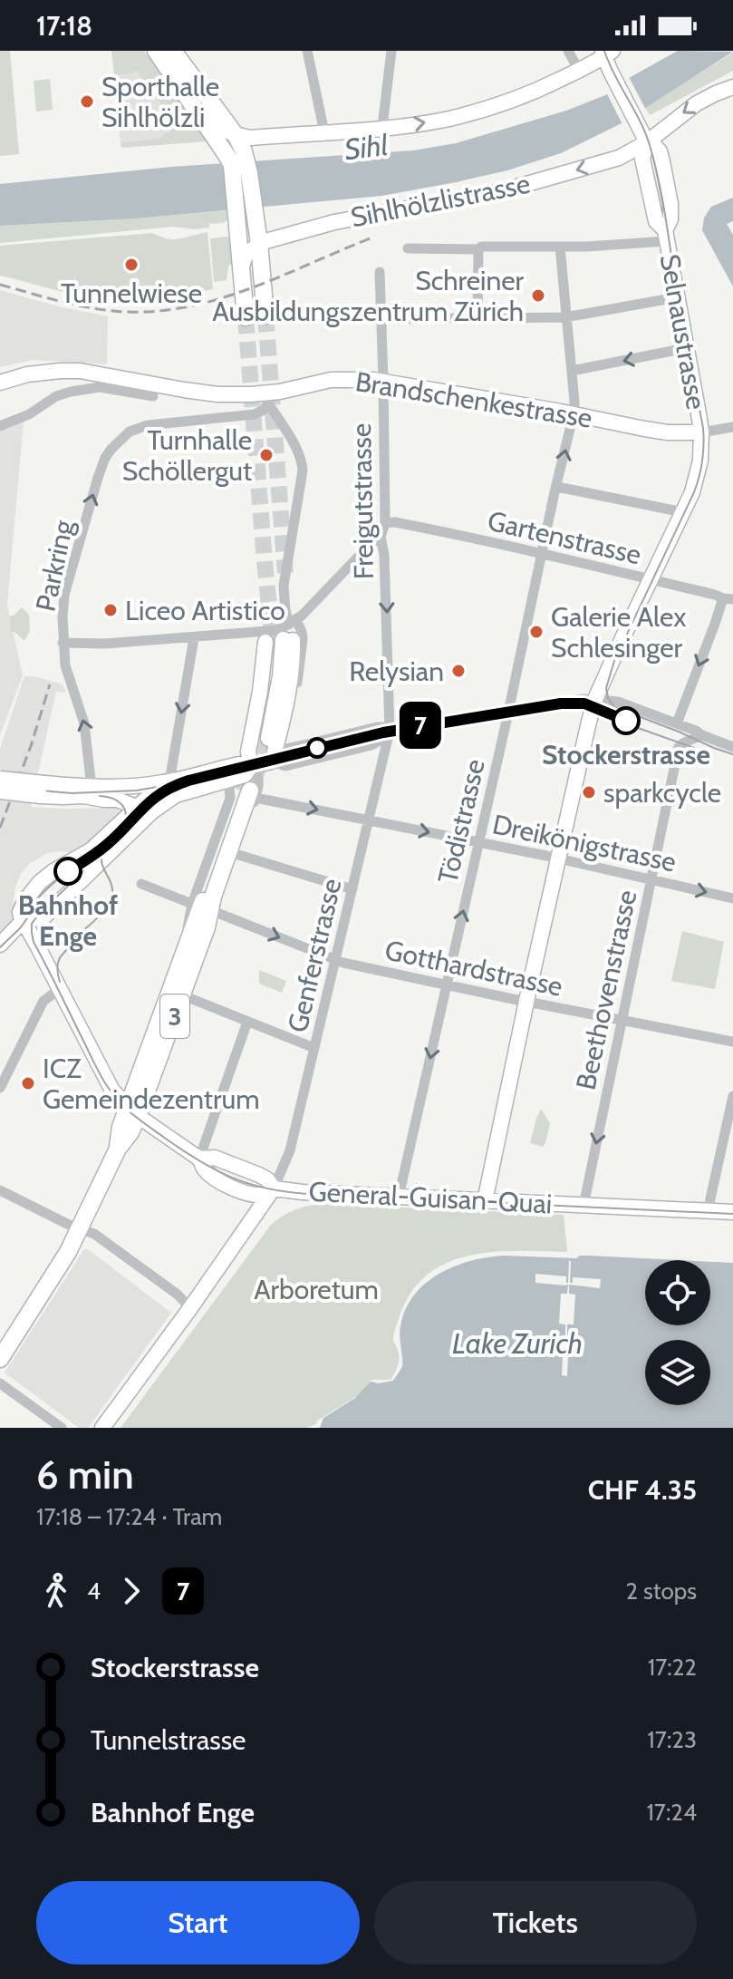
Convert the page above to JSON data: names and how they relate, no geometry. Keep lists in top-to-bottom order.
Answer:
{
  "streets": {
    "main road": ["3"],
    "street": [
      "Sihlhölzlistrasse",
      "Selnaustrasse",
      "Brandschenkestrasse",
      "Freigutstrasse",
      "Gartenstrasse",
      "Parkring",
      "Tödistrasse",
      "Dreikönigstrasse",
      "Genferstrasse",
      "Gotthardstrasse",
      "Beethovenstrasse",
      "General-Guisan-Quai"
    ]
  },
  "crossings": [
    ["Sihlhölzlistrasse", "Selnaustrasse"],
    ["Selnaustrasse", "Brandschenkestrasse"],
    ["Brandschenkestrasse", "Freigutstrasse"],
    ["Brandschenkestrasse", "Parkring"],
    ["Brandschenkestrasse", "Tödistrasse"],
    ["Freigutstrasse", "Gartenstrasse"],
    ["Freigutstrasse", "Genferstrasse"],
    ["Gartenstrasse", "Tödistrasse"],
    ["Tödistrasse", "Dreikönigstrasse"],
    ["Tödistrasse", "Gotthardstrasse"],
    ["Tödistrasse", "General-Guisan-Quai"],
    ["Dreikönigstrasse", "Genferstrasse"],
    ["Dreikönigstrasse", "Beethovenstrasse"],
    ["Dreikönigstrasse", "3"],
    ["Genferstrasse", "Gotthardstrasse"],
    ["Genferstrasse", "General-Guisan-Quai"],
    ["Gotthardstrasse", "Beethovenstrasse"],
    ["Gotthardstrasse", "3"],
    ["Beethovenstrasse", "General-Guisan-Quai"]
  ],
  "one_way": ["Freigutstrasse", "Parkring", "Beethovenstrasse"],
  "water": ["Sihl", "Lake Zurich"],
  "parks": ["Arboretum"],
  "places": [
    "Sporthalle Sihlhölzli",
    "Tunnelwiese",
    "Schreiner Ausbildungszentrum Zürich",
    "Turnhalle Schöllergut",
    "Liceo Artistico",
    "Galerie Alex Schlesinger",
    "Relysian",
    "Stockerstrasse",
    "sparkcycle",
    "Bahnhof Enge",
    "ICZ Gemeindezentrum"
  ],
  "lines": ["tram line 7"],
  "page": {
    "status": "17:18",
    "on_map": "7",
    "heading": ["6 min", "17:18 – 17:24 · Tram", "CHF 4.35"],
    "legs": ["4", "7", "2 stops"],
    "list": [
      {
        "name": "Stockerstrasse",
        "value": "17:22"
      },
      {
        "name": "Tunnelstrasse",
        "value": "17:23"
      },
      {
        "name": "Bahnhof Enge",
        "value": "17:24"
      }
    ],
    "buttons": ["Start", "Tickets"]
  }
}
